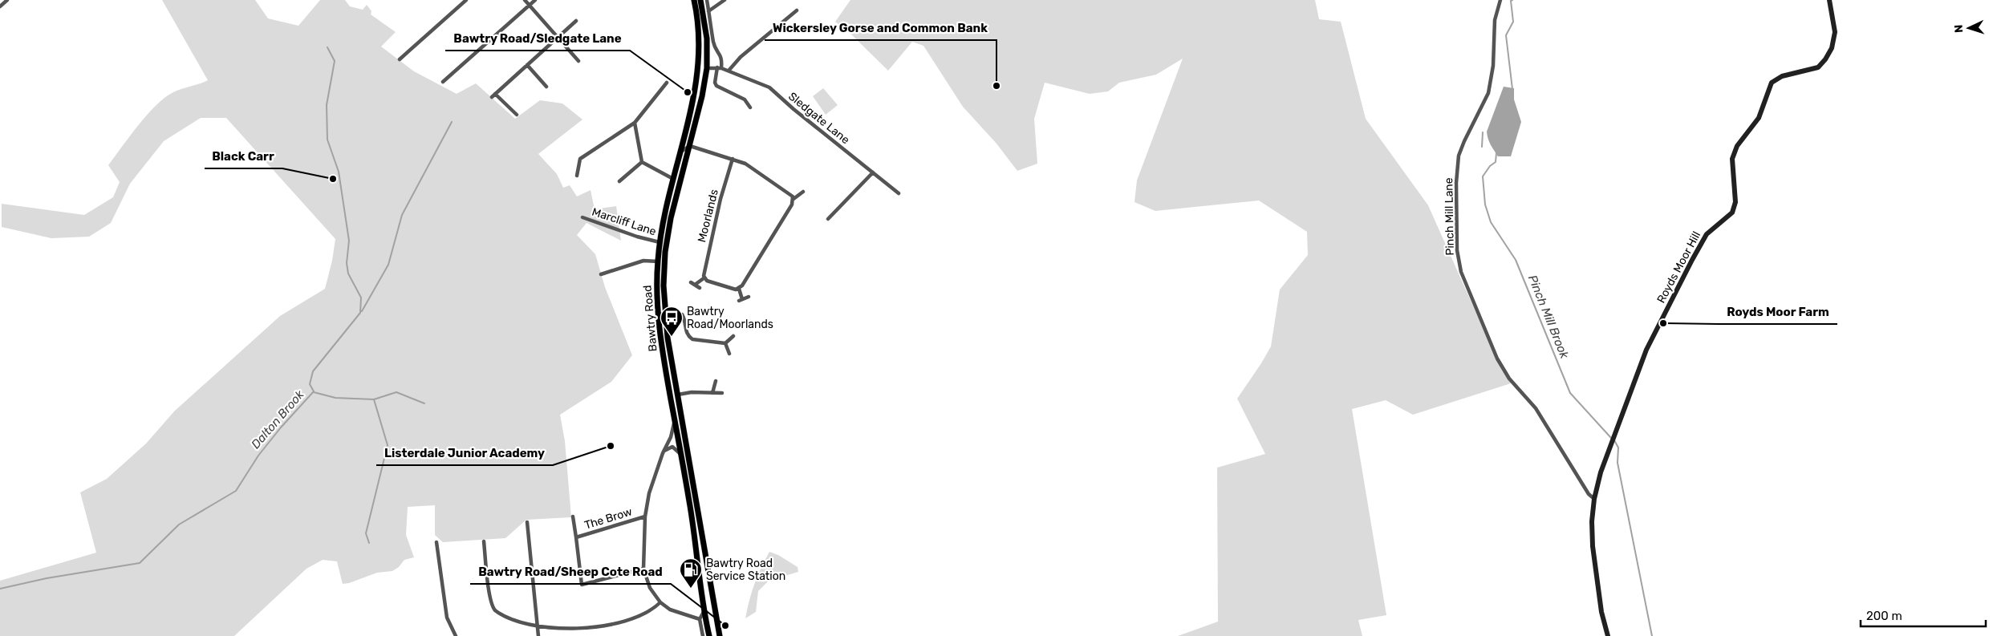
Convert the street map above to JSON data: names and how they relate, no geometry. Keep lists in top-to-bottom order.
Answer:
{
  "streets": {
    "main road": ["Royds Moor Hill", "Bawtry Road"],
    "street": [
      "Sledgate Lane",
      "Moorlands",
      "Pinch Mill Lane",
      "Marcliff Lane",
      "The Brow"
    ]
  },
  "crossings": [
    ["Pinch Mill Lane", "Royds Moor Hill"],
    ["Marcliff Lane", "Bawtry Road"]
  ],
  "water": ["Pinch Mill Brook", "Dalton Brook"],
  "places": {
    "other": [
      "Wickersley Gorse and Common Bank",
      "Bawtry Road/Sledgate Lane",
      "Black Carr",
      "Royds Moor Farm",
      "Listerdale Junior Academy",
      "Bawtry Road/Sheep Cote Road"
    ],
    "bus stop": ["Bawtry Road/Moorlands"],
    "fuel station": ["Bawtry Road Service Station"]
  },
  "scale_bar": "200 m",
  "north": "left"
}
